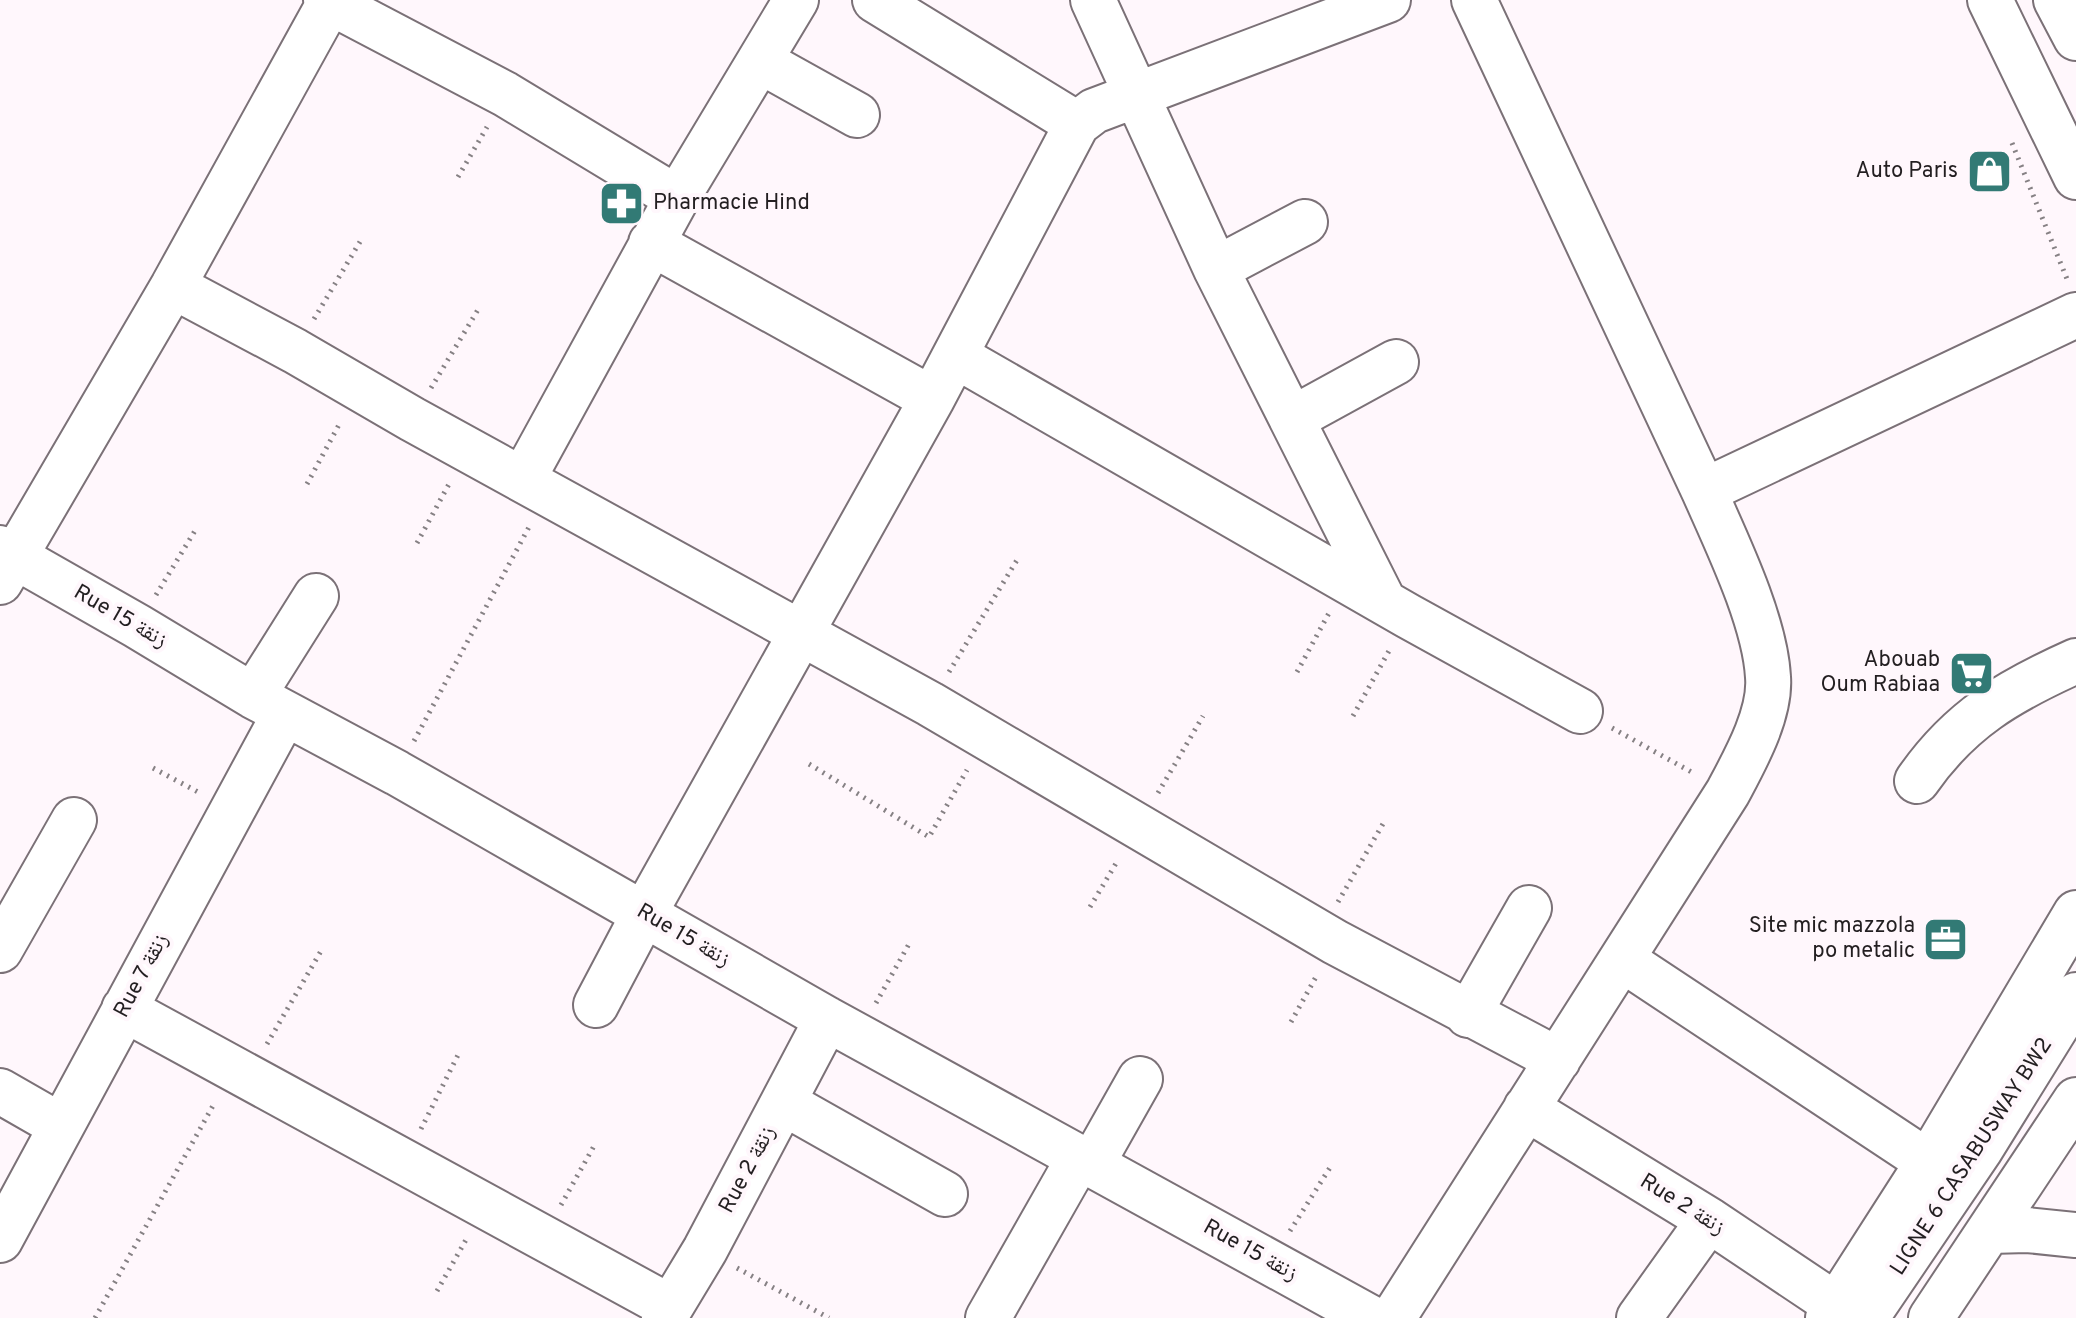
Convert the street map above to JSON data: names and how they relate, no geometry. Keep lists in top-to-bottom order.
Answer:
{
  "streets": {
    "street": [
      "Rue 15 زنقة",
      "Rue 7 زنقة",
      "LIGNE 6 CASABUSWAY BW2",
      "Rue 2 زنقة"
    ]
  },
  "crossings": [
    ["Rue 15 زنقة", "Rue 7 زنقة"],
    ["Rue 15 زنقة", "Rue 2 زنقة"],
    ["LIGNE 6 CASABUSWAY BW2", "Rue 2 زنقة"]
  ],
  "places": {
    "shop": ["Auto Paris"],
    "pharmacy": ["Pharmacie Hind"],
    "supermarket": ["Abouab Oum Rabiaa"],
    "office": ["Site mic mazzola po metalic"]
  }
}
